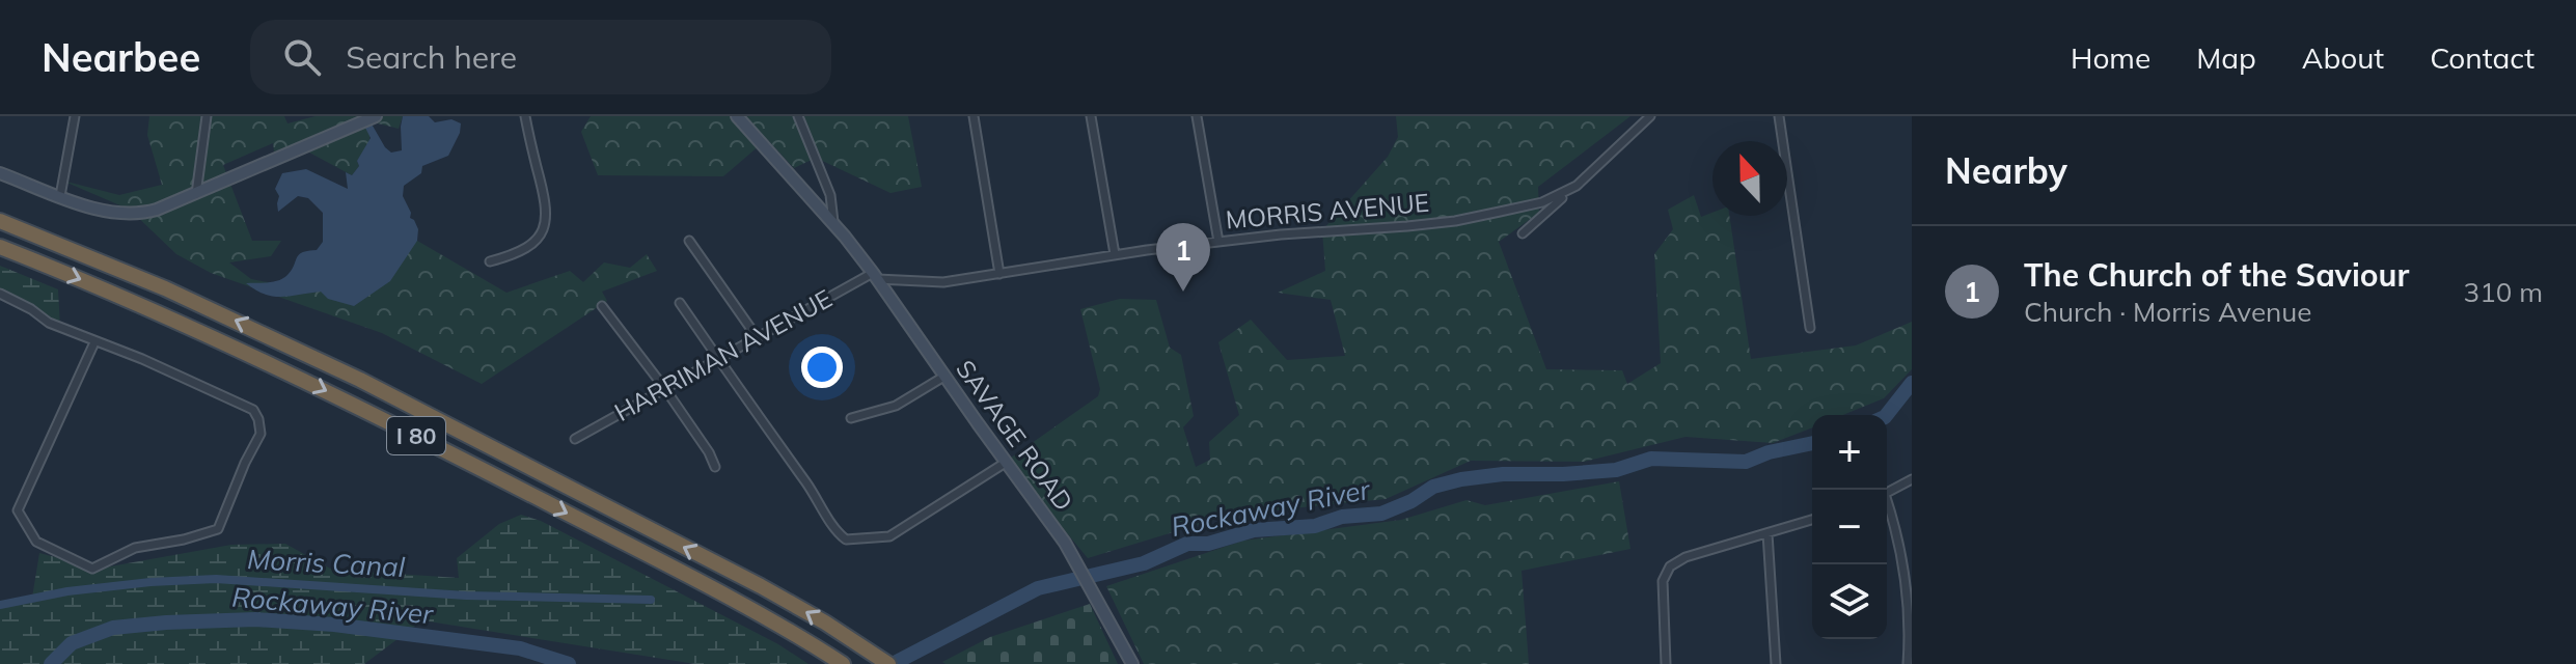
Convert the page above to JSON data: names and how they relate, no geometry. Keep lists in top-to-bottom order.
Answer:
{
  "streets": {
    "highway": ["I 80"],
    "street": ["MORRIS AVENUE", "HARRIMAN AVENUE", "SAVAGE ROAD"]
  },
  "crossings": [
    ["MORRIS AVENUE", "HARRIMAN AVENUE"],
    ["MORRIS AVENUE", "SAVAGE ROAD"],
    ["HARRIMAN AVENUE", "SAVAGE ROAD"]
  ],
  "water": ["Rockaway River", "Morris Canal"],
  "north": "top",
  "page": {
    "header": "Nearbee",
    "search": "Search here",
    "nav": [
      "Home",
      "Map",
      "About",
      "Contact"
    ],
    "heading": "Nearby",
    "pins": "1",
    "list": [
      {
        "mark": "1",
        "name": "The Church of the Saviour",
        "note": "Church · Morris Avenue",
        "value": "310 m"
      }
    ],
    "map_buttons": ["+", "−"]
  }
}
